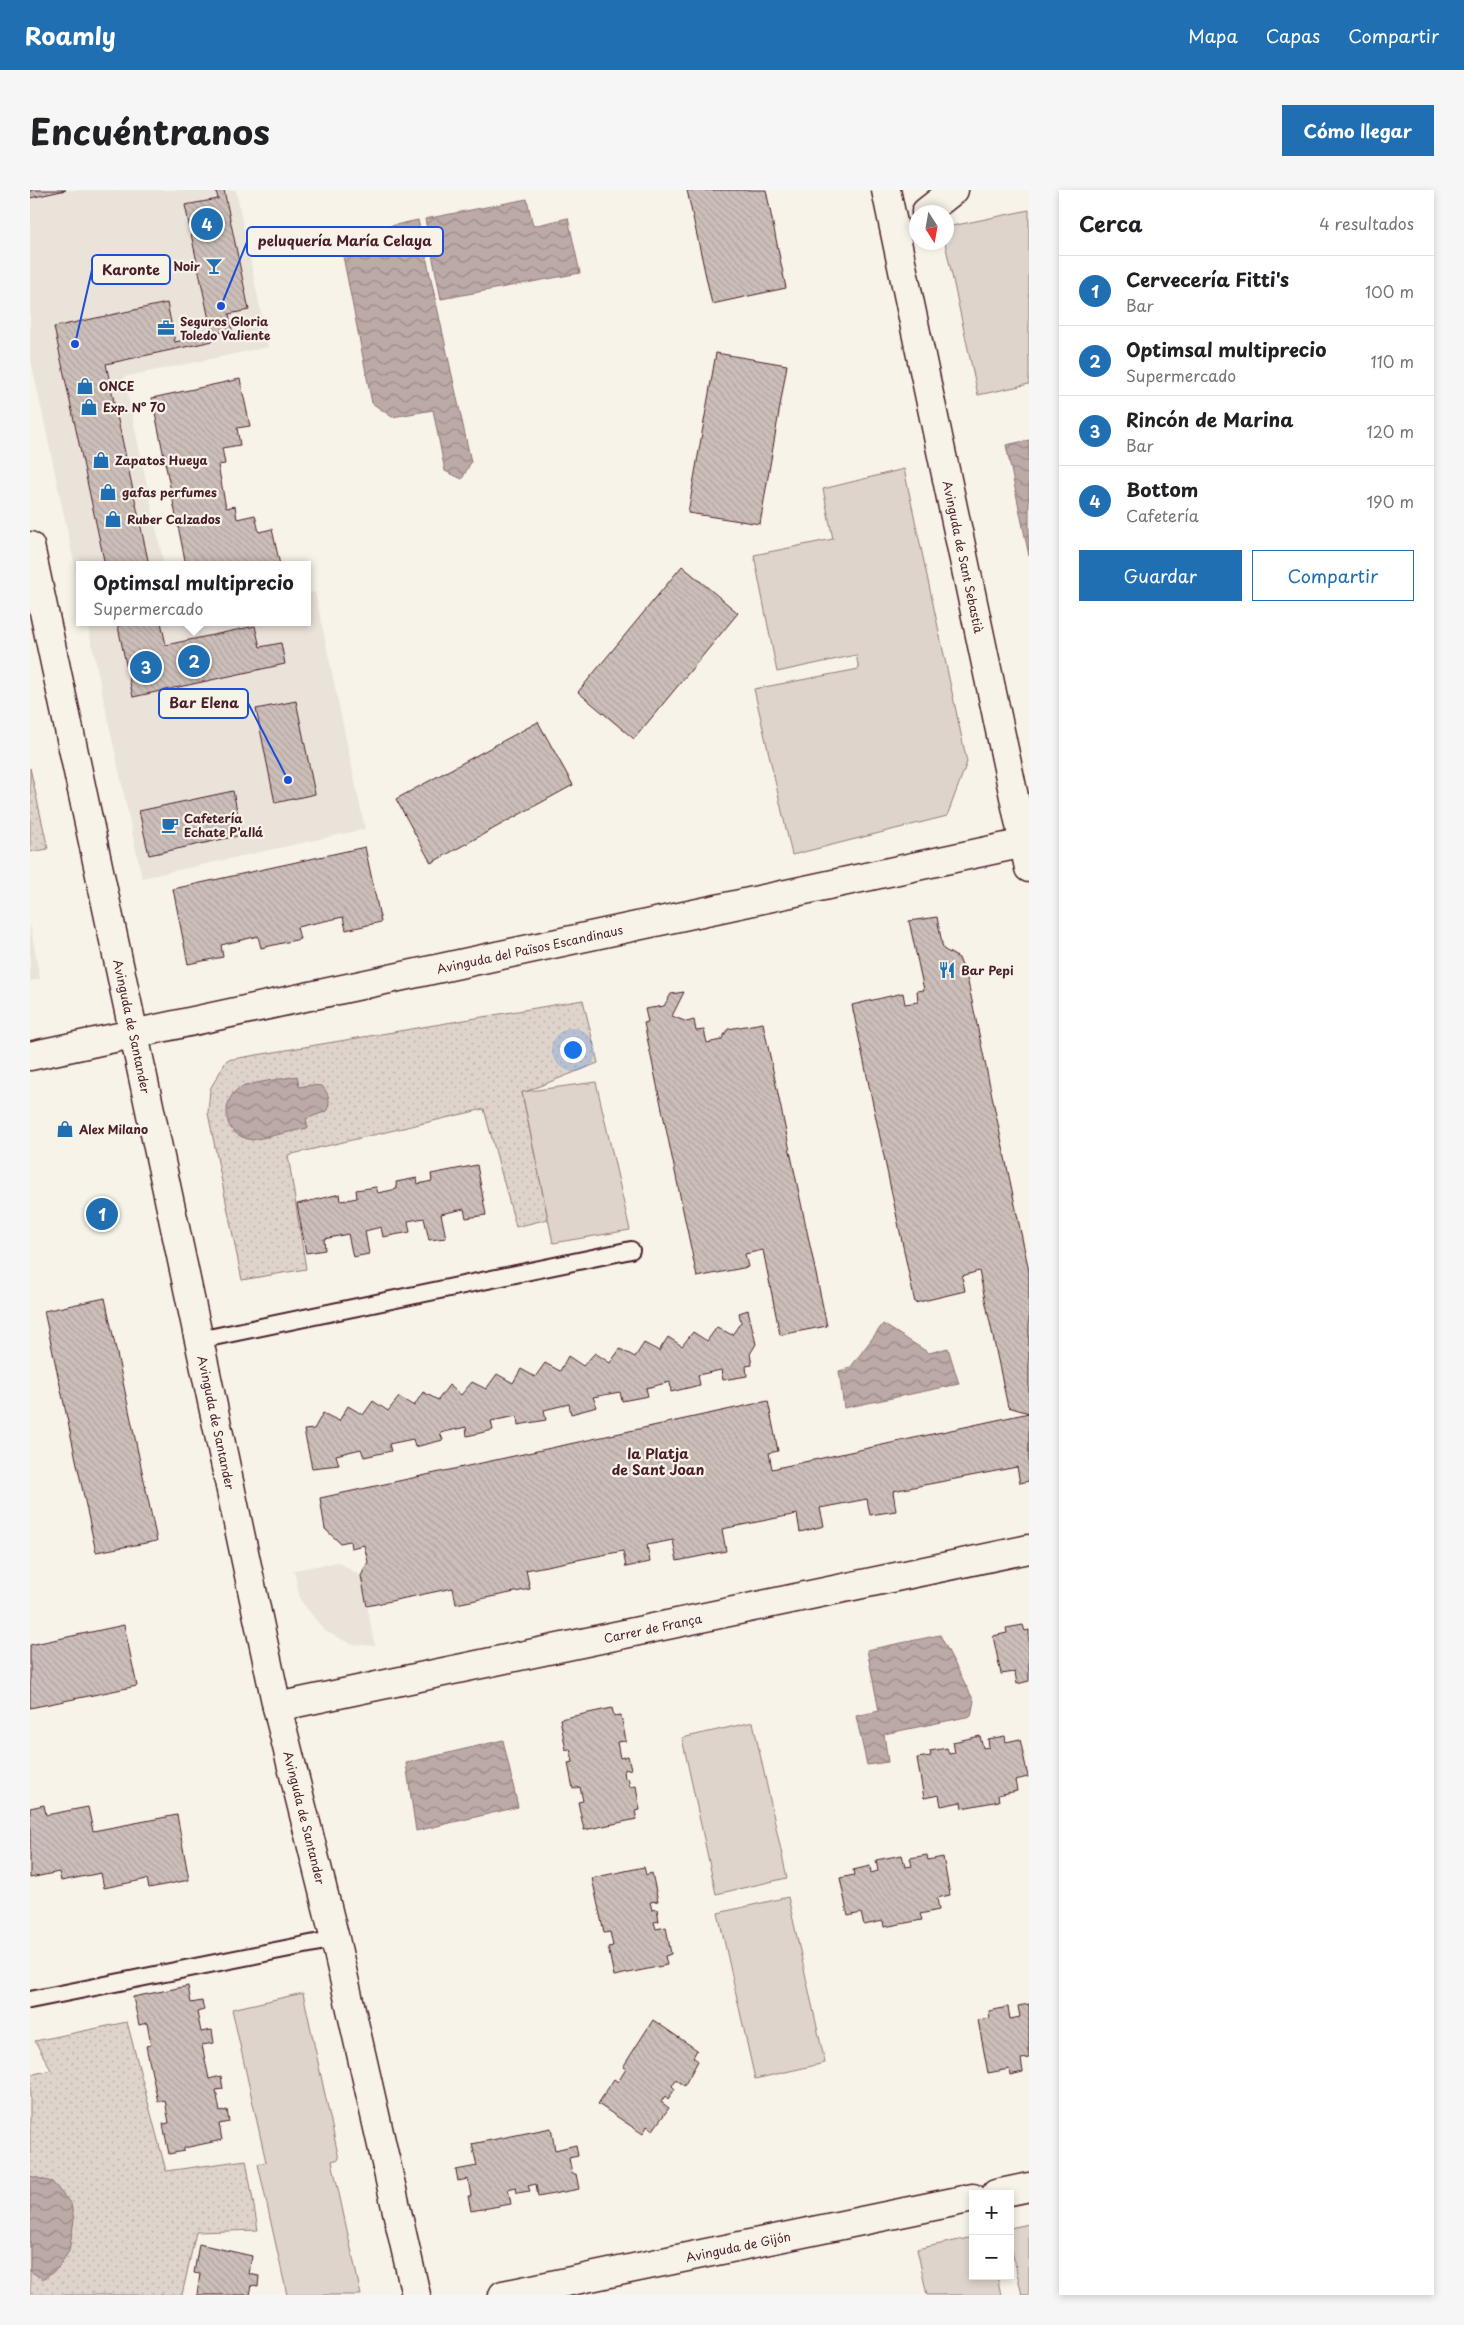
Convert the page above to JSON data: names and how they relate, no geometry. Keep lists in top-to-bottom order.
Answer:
{
  "streets": {
    "street": [
      "Avinguda de Sant Sebastià",
      "Avinguda del Països Escandinaus",
      "Avinguda de Santander",
      "Carrer de França",
      "Avinguda de Gijón"
    ]
  },
  "crossings": [
    ["Avinguda de Sant Sebastià", "Avinguda del Països Escandinaus"],
    ["Avinguda del Països Escandinaus", "Avinguda de Santander"],
    ["Avinguda de Santander", "Carrer de França"]
  ],
  "districts": ["la Platja de Sant Joan"],
  "places": {
    "bar": ["Noir"],
    "other": ["peluquería María Celaya", "Karonte", "Bar Elena"],
    "office": ["Seguros Gloria Toledo Valiente"],
    "shop": [
      "ONCE",
      "Exp. N° 70",
      "Zapatos Hueya",
      "gafas perfumes",
      "Ruber Calzados",
      "Alex Milano"
    ],
    "cafe": ["Cafetería Echate P'allá"],
    "restaurant": ["Bar Pepi"]
  },
  "north": "bottom",
  "page": {
    "header": "Roamly",
    "nav": ["Mapa", "Capas", "Compartir"],
    "title": "Encuéntranos",
    "buttons": [
      "Cómo llegar",
      ["Guardar", "Compartir"]
    ],
    "heading": ["Cerca", "4 resultados"],
    "pins": [
      "4",
      "2",
      "3",
      "1"
    ],
    "list": [
      {
        "mark": "1",
        "name": "Cervecería Fitti's",
        "note": "Bar",
        "value": "100 m"
      },
      {
        "mark": "2",
        "name": "Optimsal multiprecio",
        "note": "Supermercado",
        "value": "110 m"
      },
      {
        "mark": "3",
        "name": "Rincón de Marina",
        "note": "Bar",
        "value": "120 m"
      },
      {
        "mark": "4",
        "name": "Bottom",
        "note": "Cafetería",
        "value": "190 m"
      }
    ],
    "popup": ["Optimsal multiprecio", "Supermercado"],
    "map_buttons": ["+", "−"]
  }
}
